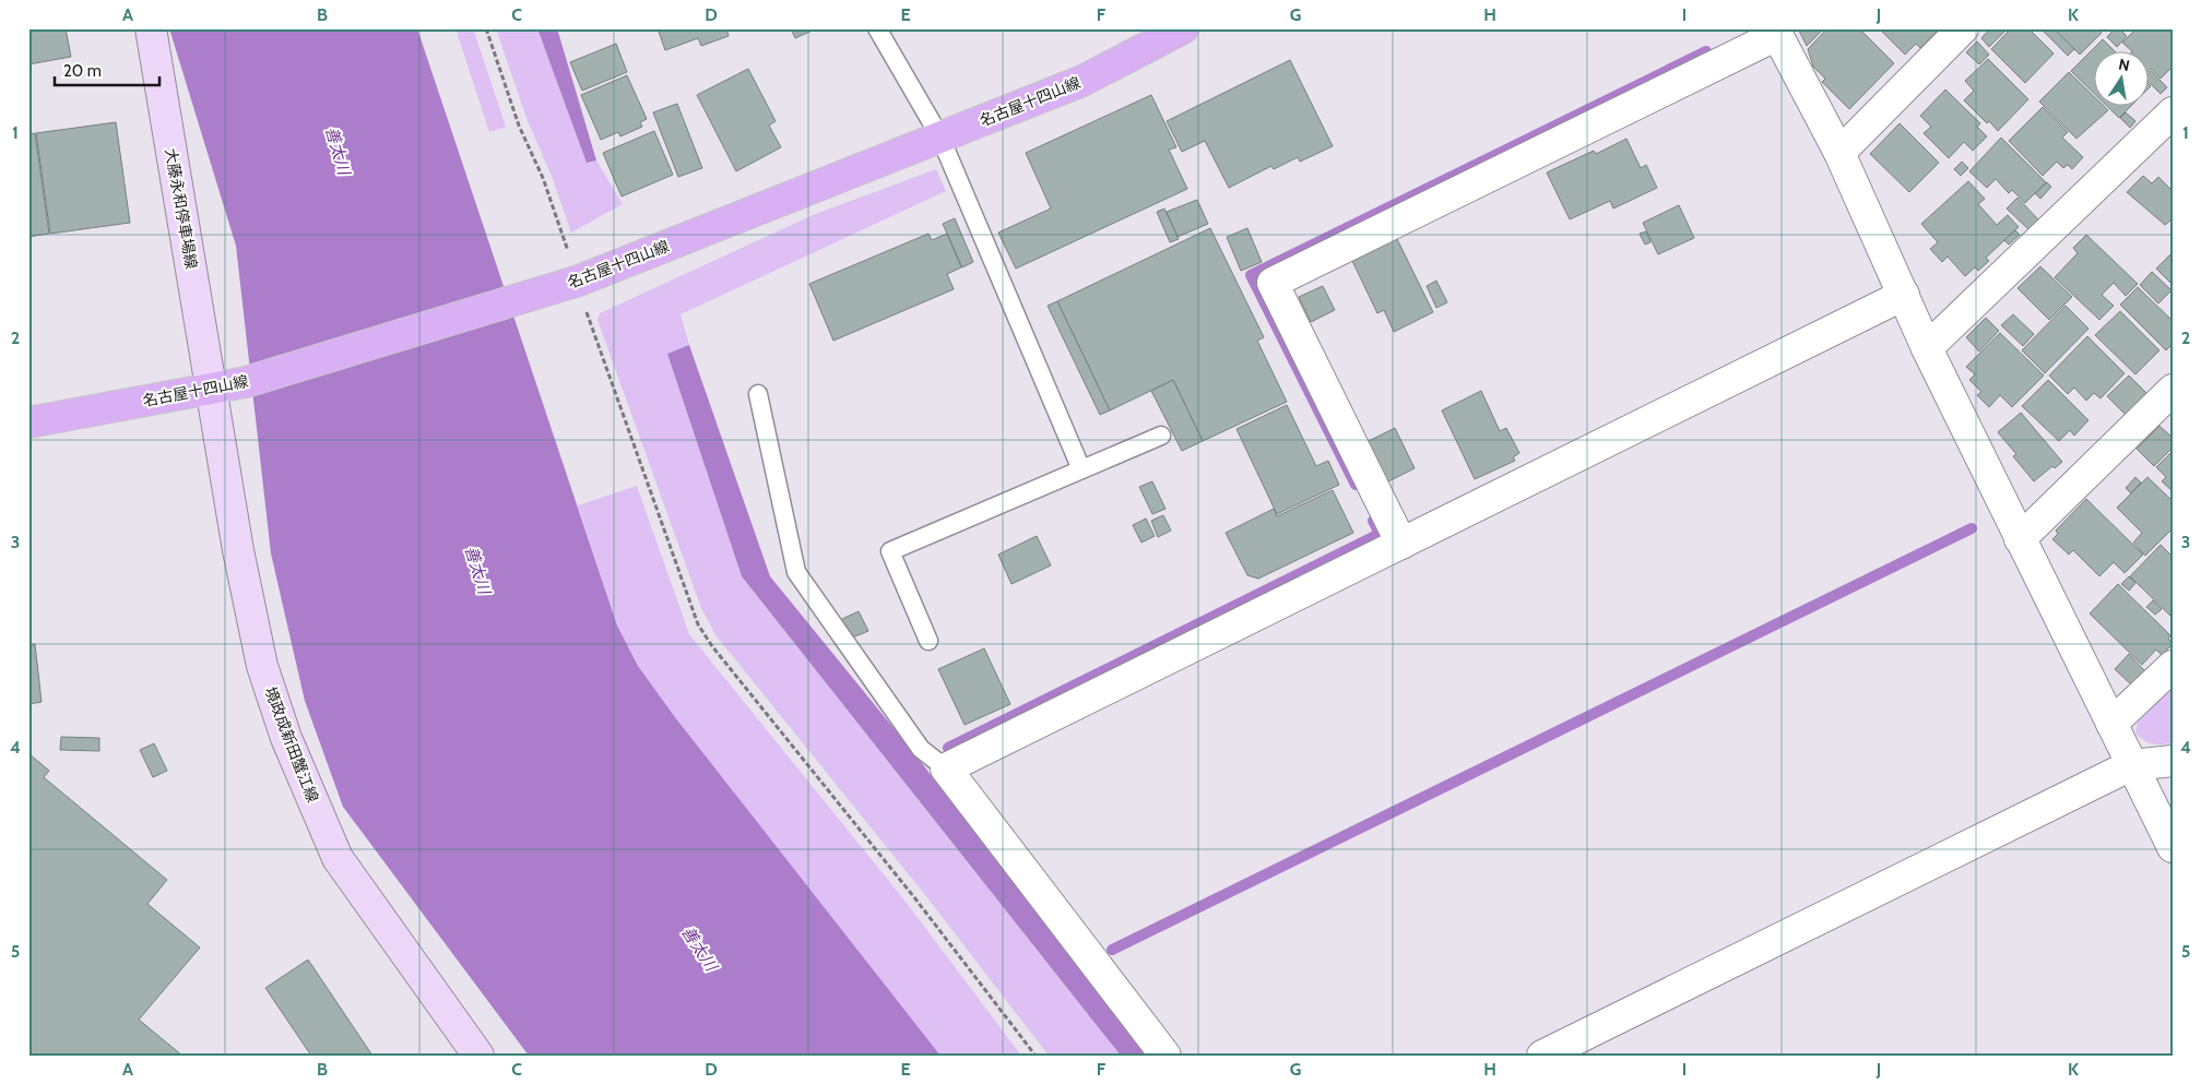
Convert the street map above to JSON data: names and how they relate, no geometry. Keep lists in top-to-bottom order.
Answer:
{
  "streets": {
    "main road": ["名古屋十四山線", "大藤永和停車場線", "境政成新田蟹江線"]
  },
  "crossings": [
    ["名古屋十四山線", "大藤永和停車場線"],
    ["名古屋十四山線", "境政成新田蟹江線"],
    ["大藤永和停車場線", "境政成新田蟹江線"]
  ],
  "water": ["善太川"],
  "scale_bar": "20 m",
  "north": "top",
  "grid": {
    "columns": [
      "A",
      "B",
      "C",
      "D",
      "E",
      "F",
      "G",
      "H",
      "I",
      "J",
      "K"
    ],
    "rows": [
      "1",
      "2",
      "3",
      "4",
      "5"
    ]
  }
}
